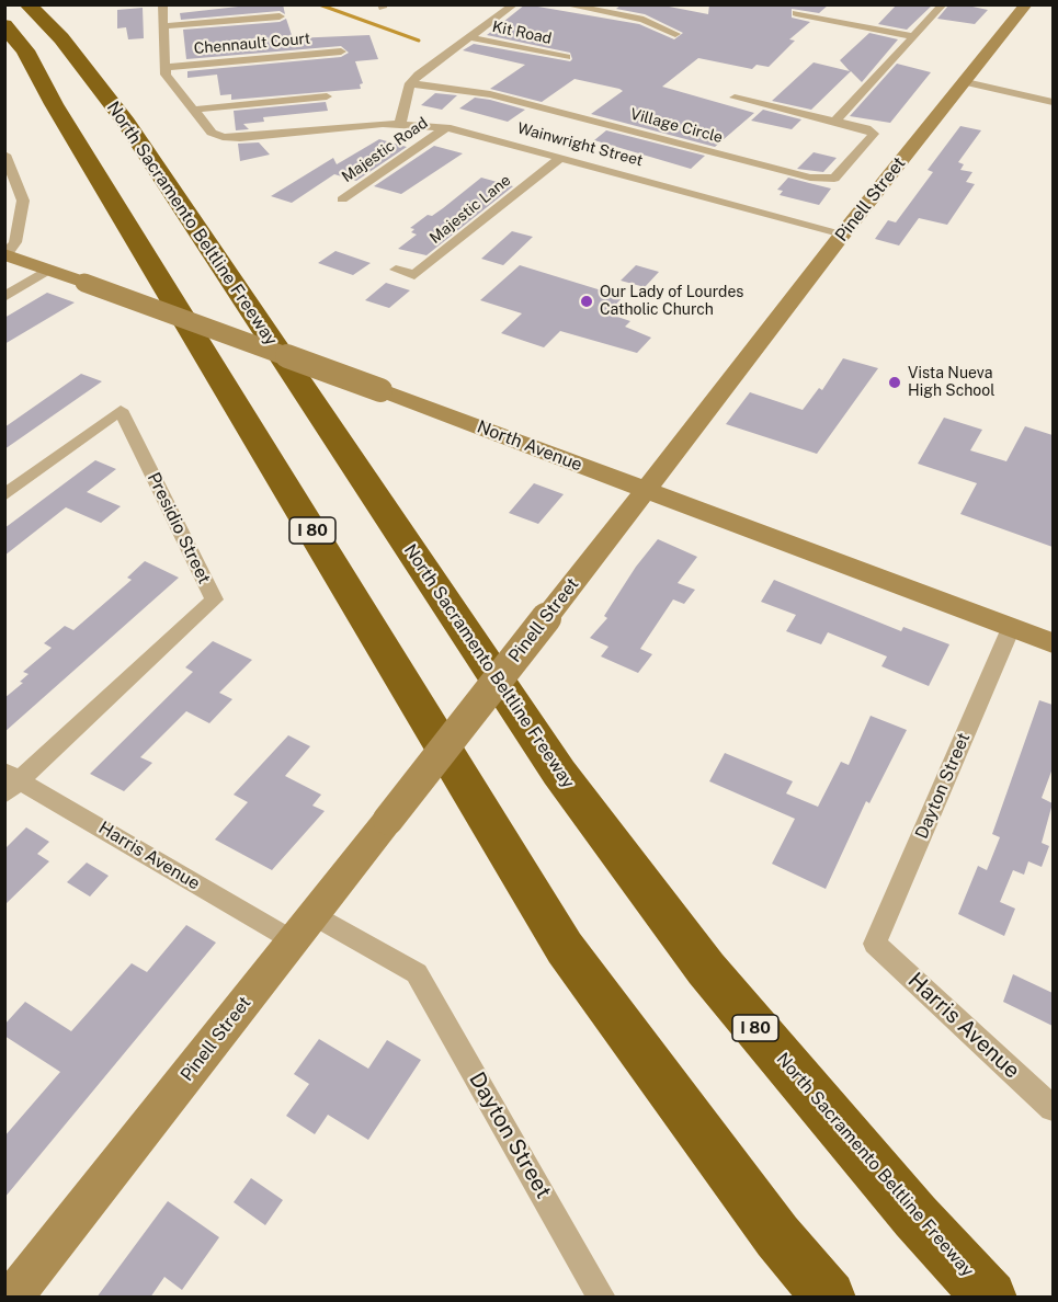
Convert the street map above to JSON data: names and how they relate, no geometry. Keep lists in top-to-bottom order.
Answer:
{
  "streets": {
    "highway": ["North Sacramento Beltline Freeway", "I 80"],
    "street": [
      "Kit Road",
      "Chennault Court",
      "Village Circle",
      "Wainwright Street",
      "Majestic Road",
      "Pinell Street",
      "Majestic Lane",
      "North Avenue",
      "Presidio Street",
      "Dayton Street",
      "Harris Avenue"
    ]
  },
  "crossings": [
    ["Chennault Court", "Wainwright Street"],
    ["Wainwright Street", "Majestic Road"],
    ["Wainwright Street", "Pinell Street"],
    ["Wainwright Street", "Majestic Lane"],
    ["Pinell Street", "North Avenue"],
    ["Pinell Street", "Harris Avenue"],
    ["North Avenue", "Dayton Street"],
    ["Presidio Street", "Harris Avenue"],
    ["Dayton Street", "Harris Avenue"]
  ],
  "places": ["Our Lady of Lourdes Catholic Church", "Vista Nueva High School"]
}
